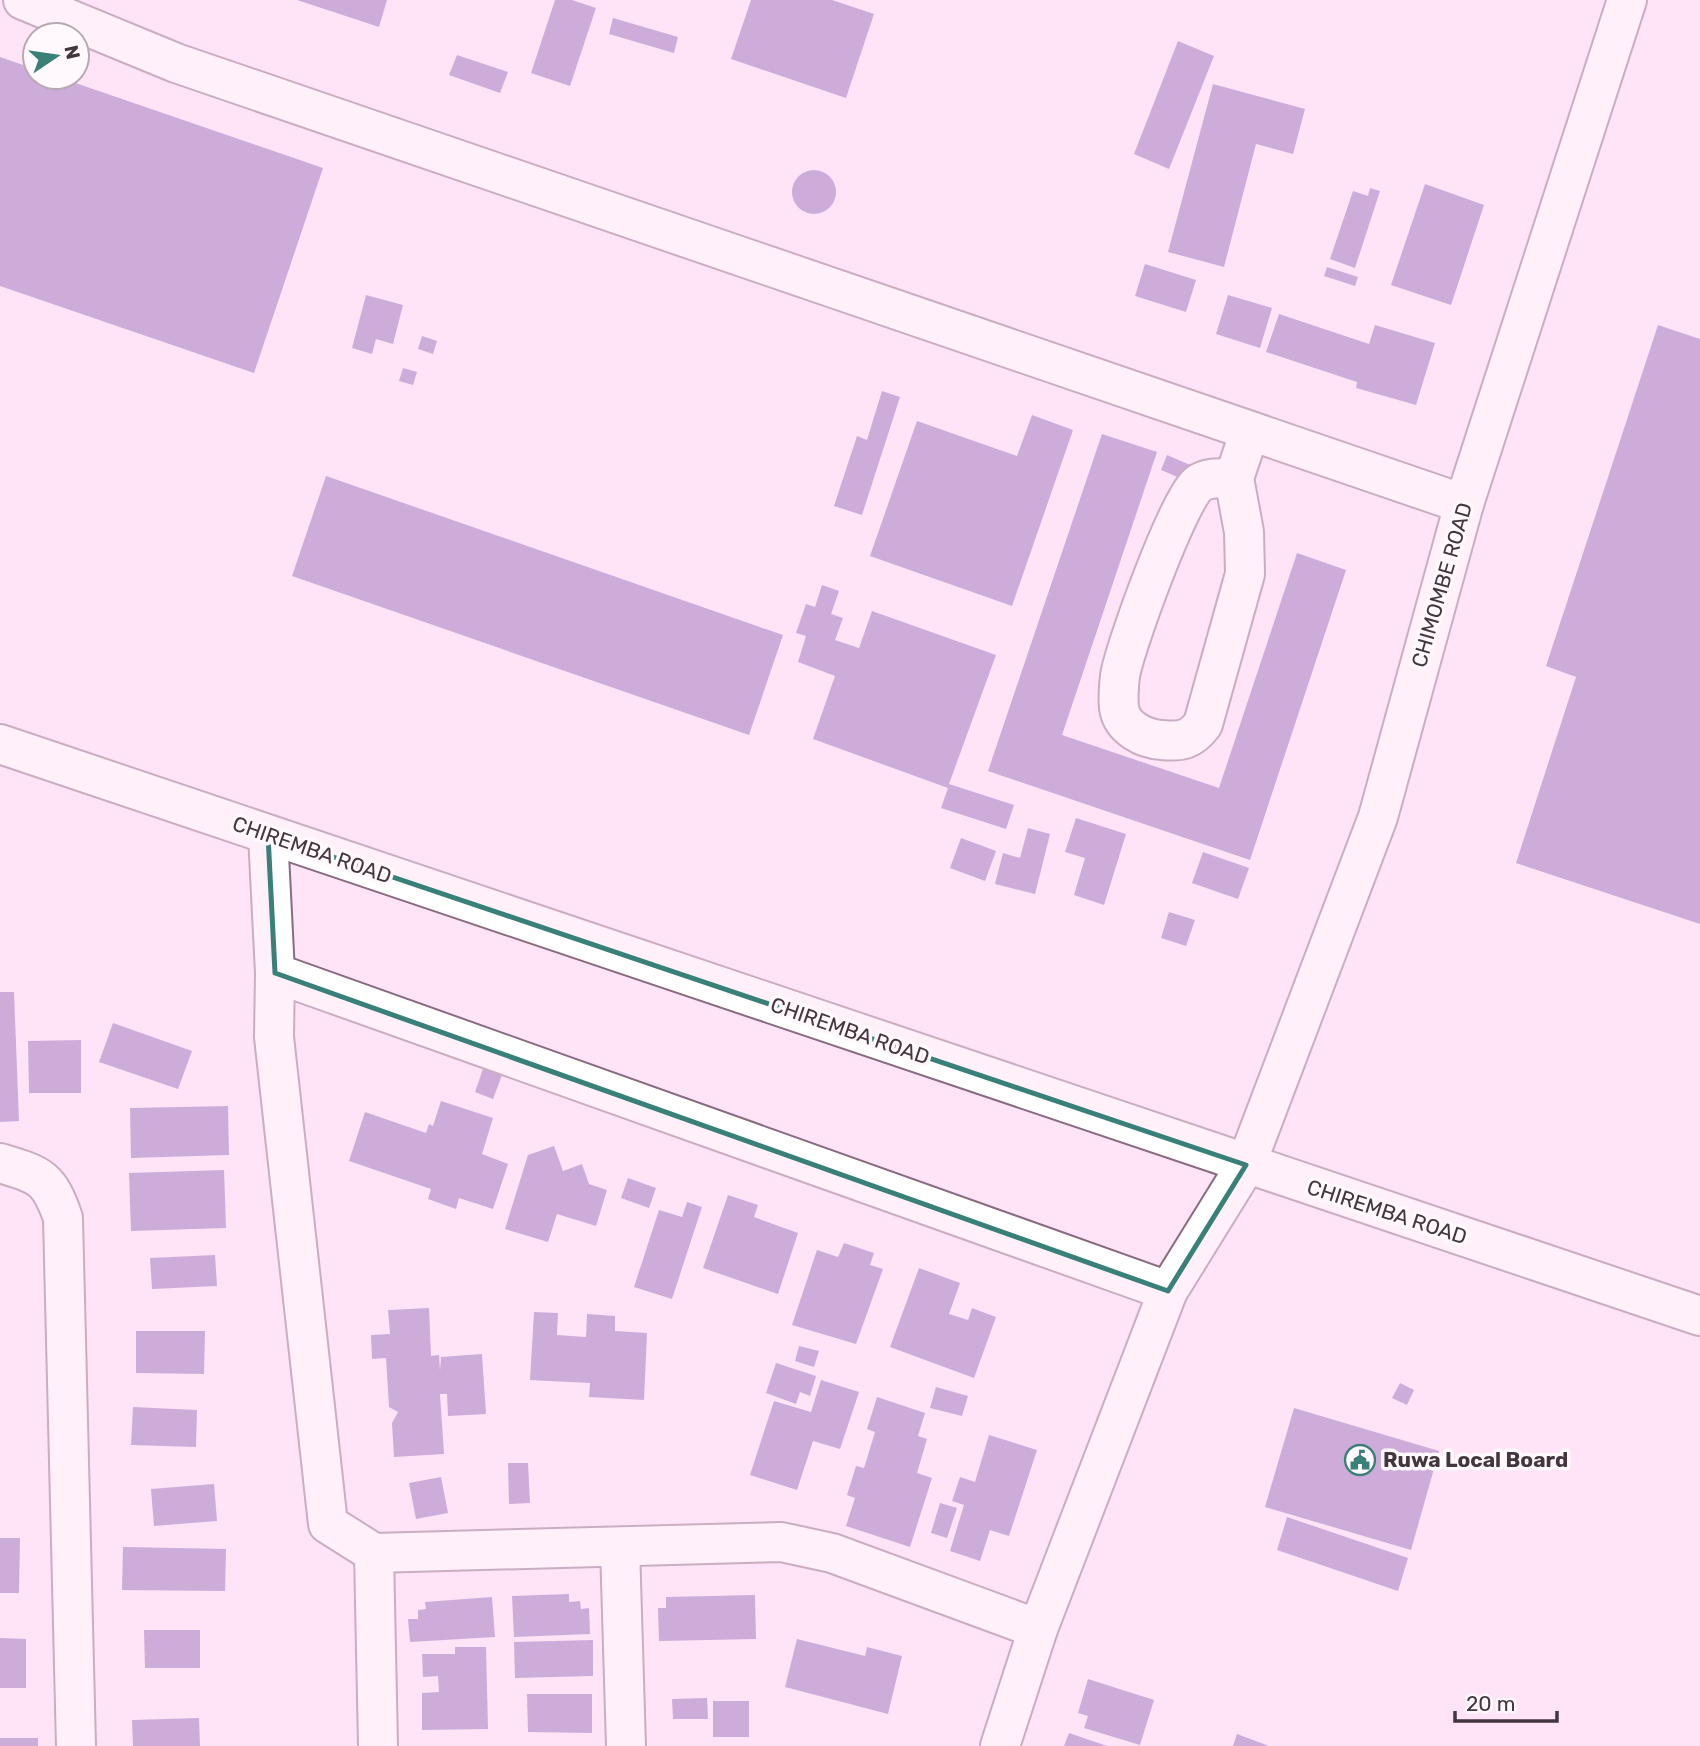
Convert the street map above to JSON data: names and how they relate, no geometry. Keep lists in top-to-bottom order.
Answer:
{
  "streets": {
    "street": ["CHIMOMBE ROAD", "CHIREMBA ROAD"]
  },
  "crossings": [
    ["CHIMOMBE ROAD", "CHIREMBA ROAD"]
  ],
  "places": {
    "public building": ["Ruwa Local Board"]
  },
  "scale_bar": "20 m",
  "north": "right"
}
